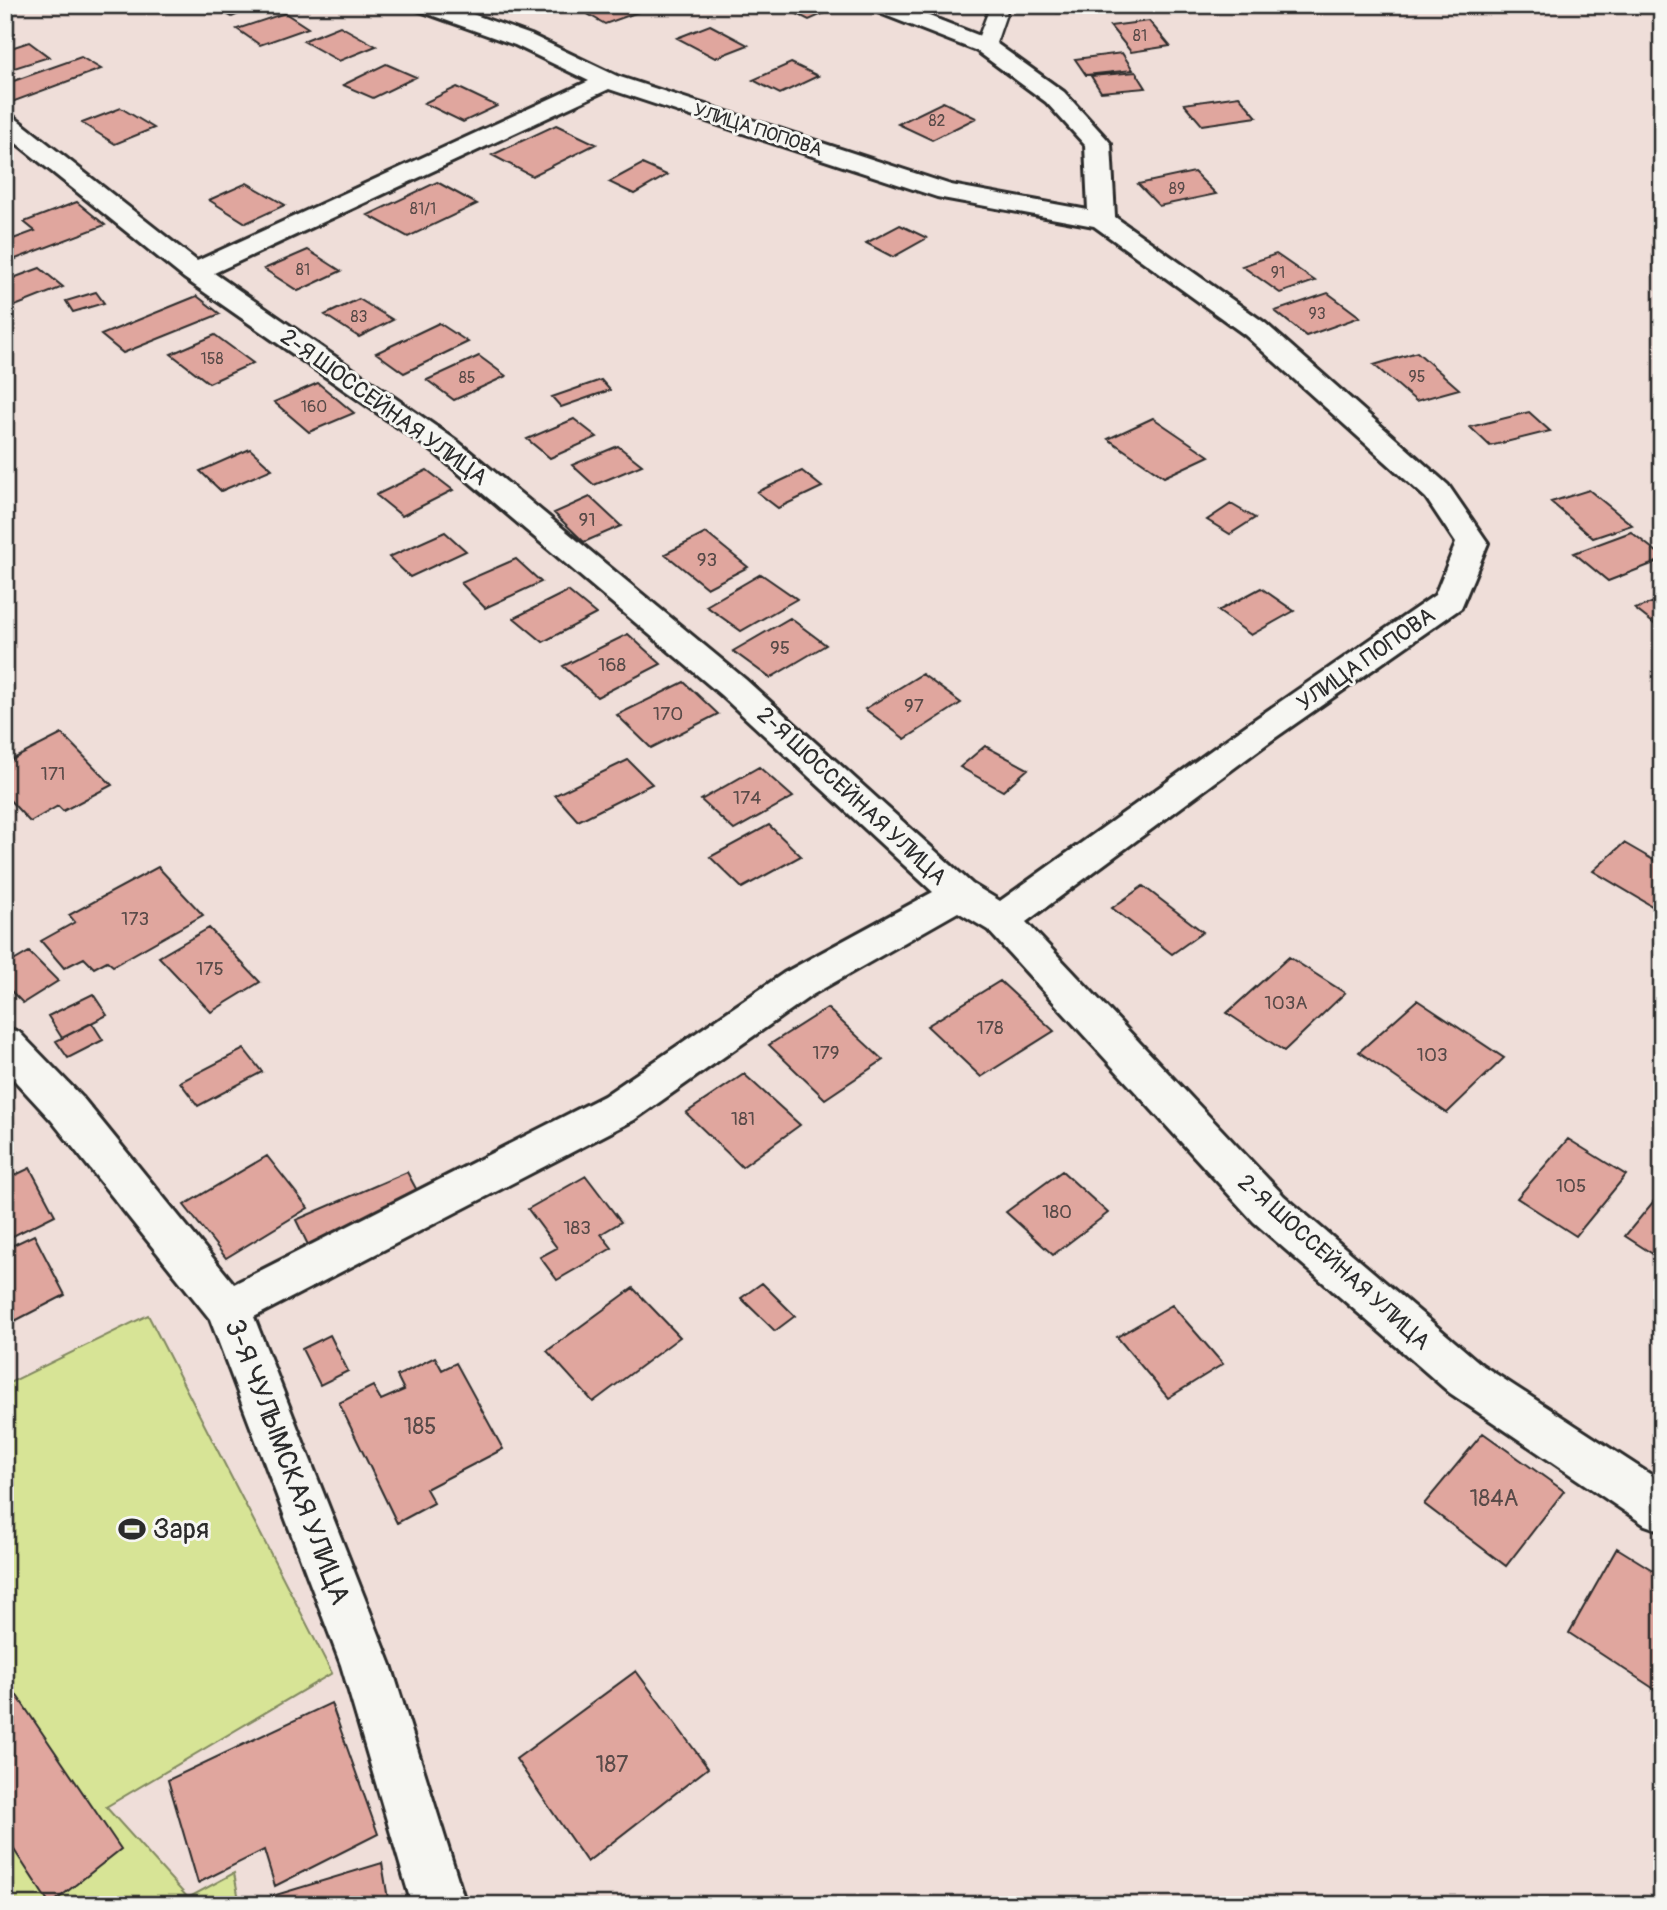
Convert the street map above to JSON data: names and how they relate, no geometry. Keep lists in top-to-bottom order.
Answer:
{
  "streets": {
    "street": ["УЛИЦА ПОПОВА", "2-Я ШОССЕЙНАЯ УЛИЦА", "3-Я ЧУЛЫМСКАЯ УЛИЦА"]
  },
  "crossings": [
    ["УЛИЦА ПОПОВА", "2-Я ШОССЕЙНАЯ УЛИЦА"]
  ],
  "places": {
    "sports": ["Заря"]
  },
  "house_numbers": [
    "81",
    "82",
    "89",
    "81/1",
    "81",
    "91",
    "93",
    "83",
    "158",
    "95",
    "85",
    "160",
    "91",
    "93",
    "95",
    "168",
    "97",
    "170",
    "171",
    "174",
    "173",
    "175",
    "103А",
    "178",
    "179",
    "103",
    "181",
    "105",
    "180",
    "183",
    "185",
    "184А",
    "187"
  ]
}
